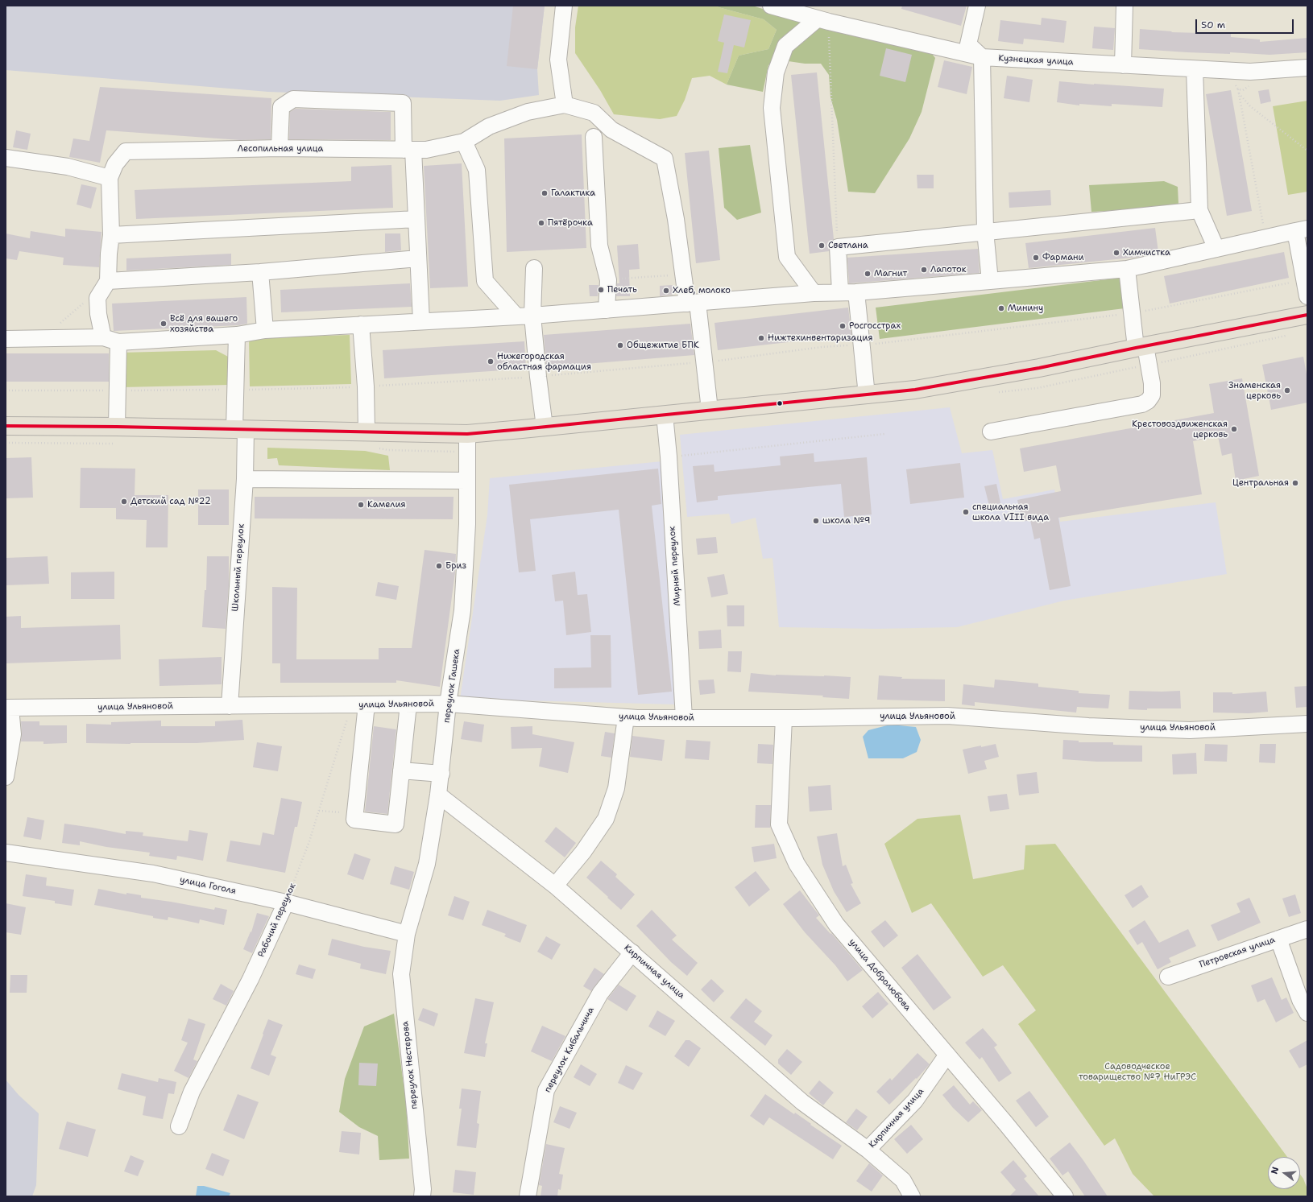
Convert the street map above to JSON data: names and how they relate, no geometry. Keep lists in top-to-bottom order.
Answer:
{
  "streets": {
    "street": [
      "Кузнецкая улица",
      "Лесопильная улица",
      "Мирный переулок",
      "Школьный переулок",
      "переулок Гашека",
      "улица Ульяновой",
      "улица Гоголя",
      "Рабочий переулок",
      "Петровская улица",
      "Кирпичная улица",
      "улица Добролюбова",
      "переулок Кибальчича",
      "переулок Нестерова"
    ]
  },
  "crossings": [
    ["Мирный переулок", "улица Ульяновой"],
    ["Школьный переулок", "улица Ульяновой"],
    ["переулок Гашека", "улица Ульяновой"],
    ["переулок Гашека", "улица Гоголя"],
    ["переулок Гашека", "Кирпичная улица"],
    ["переулок Гашека", "переулок Нестерова"],
    ["улица Ульяновой", "Рабочий переулок"],
    ["улица Ульяновой", "улица Добролюбова"],
    ["улица Гоголя", "Рабочий переулок"],
    ["улица Гоголя", "переулок Нестерова"],
    ["Кирпичная улица", "улица Добролюбова"],
    ["Кирпичная улица", "переулок Кибальчича"]
  ],
  "parks": ["Садоводческое товарищество №7 НиГРЭС"],
  "places": [
    "Галактика",
    "Пятёрочка",
    "Светлана",
    "Химчистка",
    "Фармани",
    "Лапоток",
    "Магнит",
    "Печать",
    "Хлеб, молоко",
    "Минину",
    "Всё для вашего хозяйства",
    "Росгосстрах",
    "Нижтехинвентаризация",
    "Общежитие БПК",
    "Нижегородская областная фармация",
    "Знаменская церковь",
    "Крестовоздвиженская церковь",
    "Центральная",
    "Детский сад №22",
    "Камелия",
    "специальная школа VIII вида",
    "школа №9",
    "Бриз"
  ],
  "scale_bar": "50 m",
  "north": "left"
}
